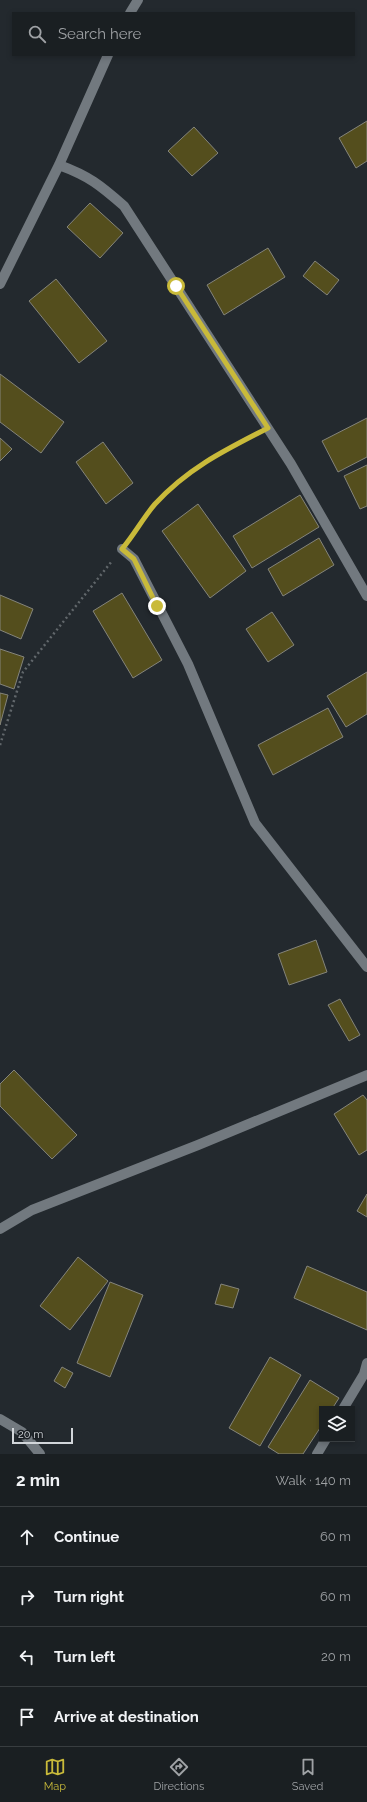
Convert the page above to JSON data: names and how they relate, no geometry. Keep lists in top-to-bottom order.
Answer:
{
  "scale_bar": "20 m",
  "page": {
    "search": "Search here",
    "scale": "20 m",
    "heading": ["2 min", "Walk · 140 m"],
    "list": [
      ["Continue", "60 m"],
      ["Turn right", "60 m"],
      ["Turn left", "20 m"],
      "Arrive at destination"
    ],
    "nav": ["Map", "Directions", "Saved"]
  }
}
